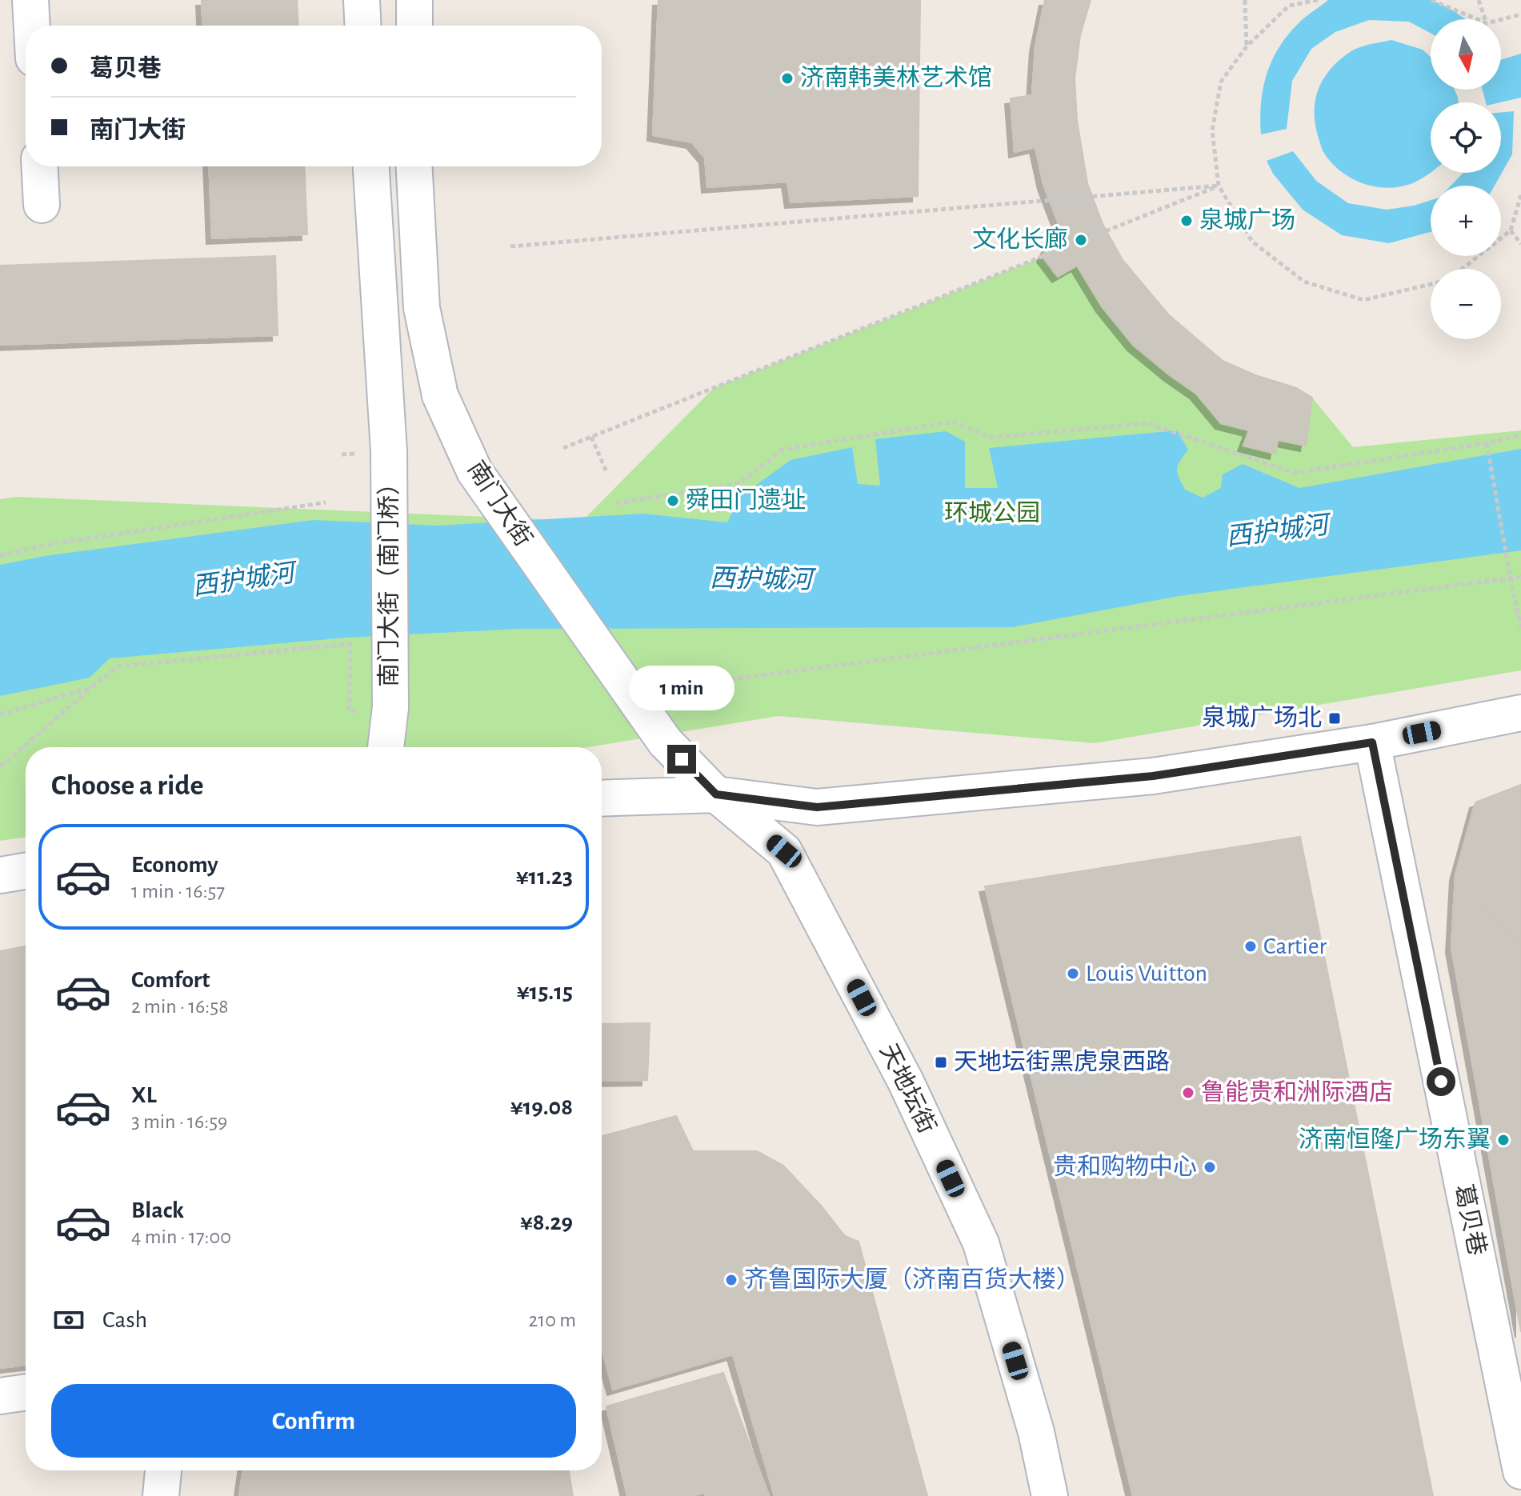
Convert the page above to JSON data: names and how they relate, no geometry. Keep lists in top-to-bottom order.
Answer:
{
  "streets": {
    "main road": [
      "南门大街",
      "南门大街（南门桥）",
      "天地坛街",
      "葛贝巷"
    ]
  },
  "crossings": [
    ["南门大街", "天地坛街"]
  ],
  "water": ["西护城河"],
  "parks": ["环城公园"],
  "places": {
    "other": [
      "济南韩美林艺术馆",
      "泉城广场",
      "文化长廊",
      "舜田门遗址",
      "Cartier",
      "Louis Vuitton",
      "鲁能贵和洲际酒店",
      "济南恒隆广场东翼",
      "贵和购物中心",
      "齐鲁国际大厦（济南百货大楼）"
    ],
    "transit": ["泉城广场北", "天地坛街黑虎泉西路"]
  },
  "north": "bottom",
  "page": {
    "map_buttons": ["+", "−"],
    "banner": ["葛贝巷", "南门大街"],
    "bubble": "1 min",
    "heading": "Choose a ride",
    "list": [
      {
        "name": "Economy",
        "note": "1 min · 16:57",
        "value": "¥11.23"
      },
      {
        "name": "Comfort",
        "note": "2 min · 16:58",
        "value": "¥15.15"
      },
      {
        "name": "XL",
        "note": "3 min · 16:59",
        "value": "¥19.08"
      },
      {
        "name": "Black",
        "note": "4 min · 17:00",
        "value": "¥8.29"
      }
    ],
    "pay": ["Cash", "210 m"],
    "buttons": "Confirm"
  }
}
